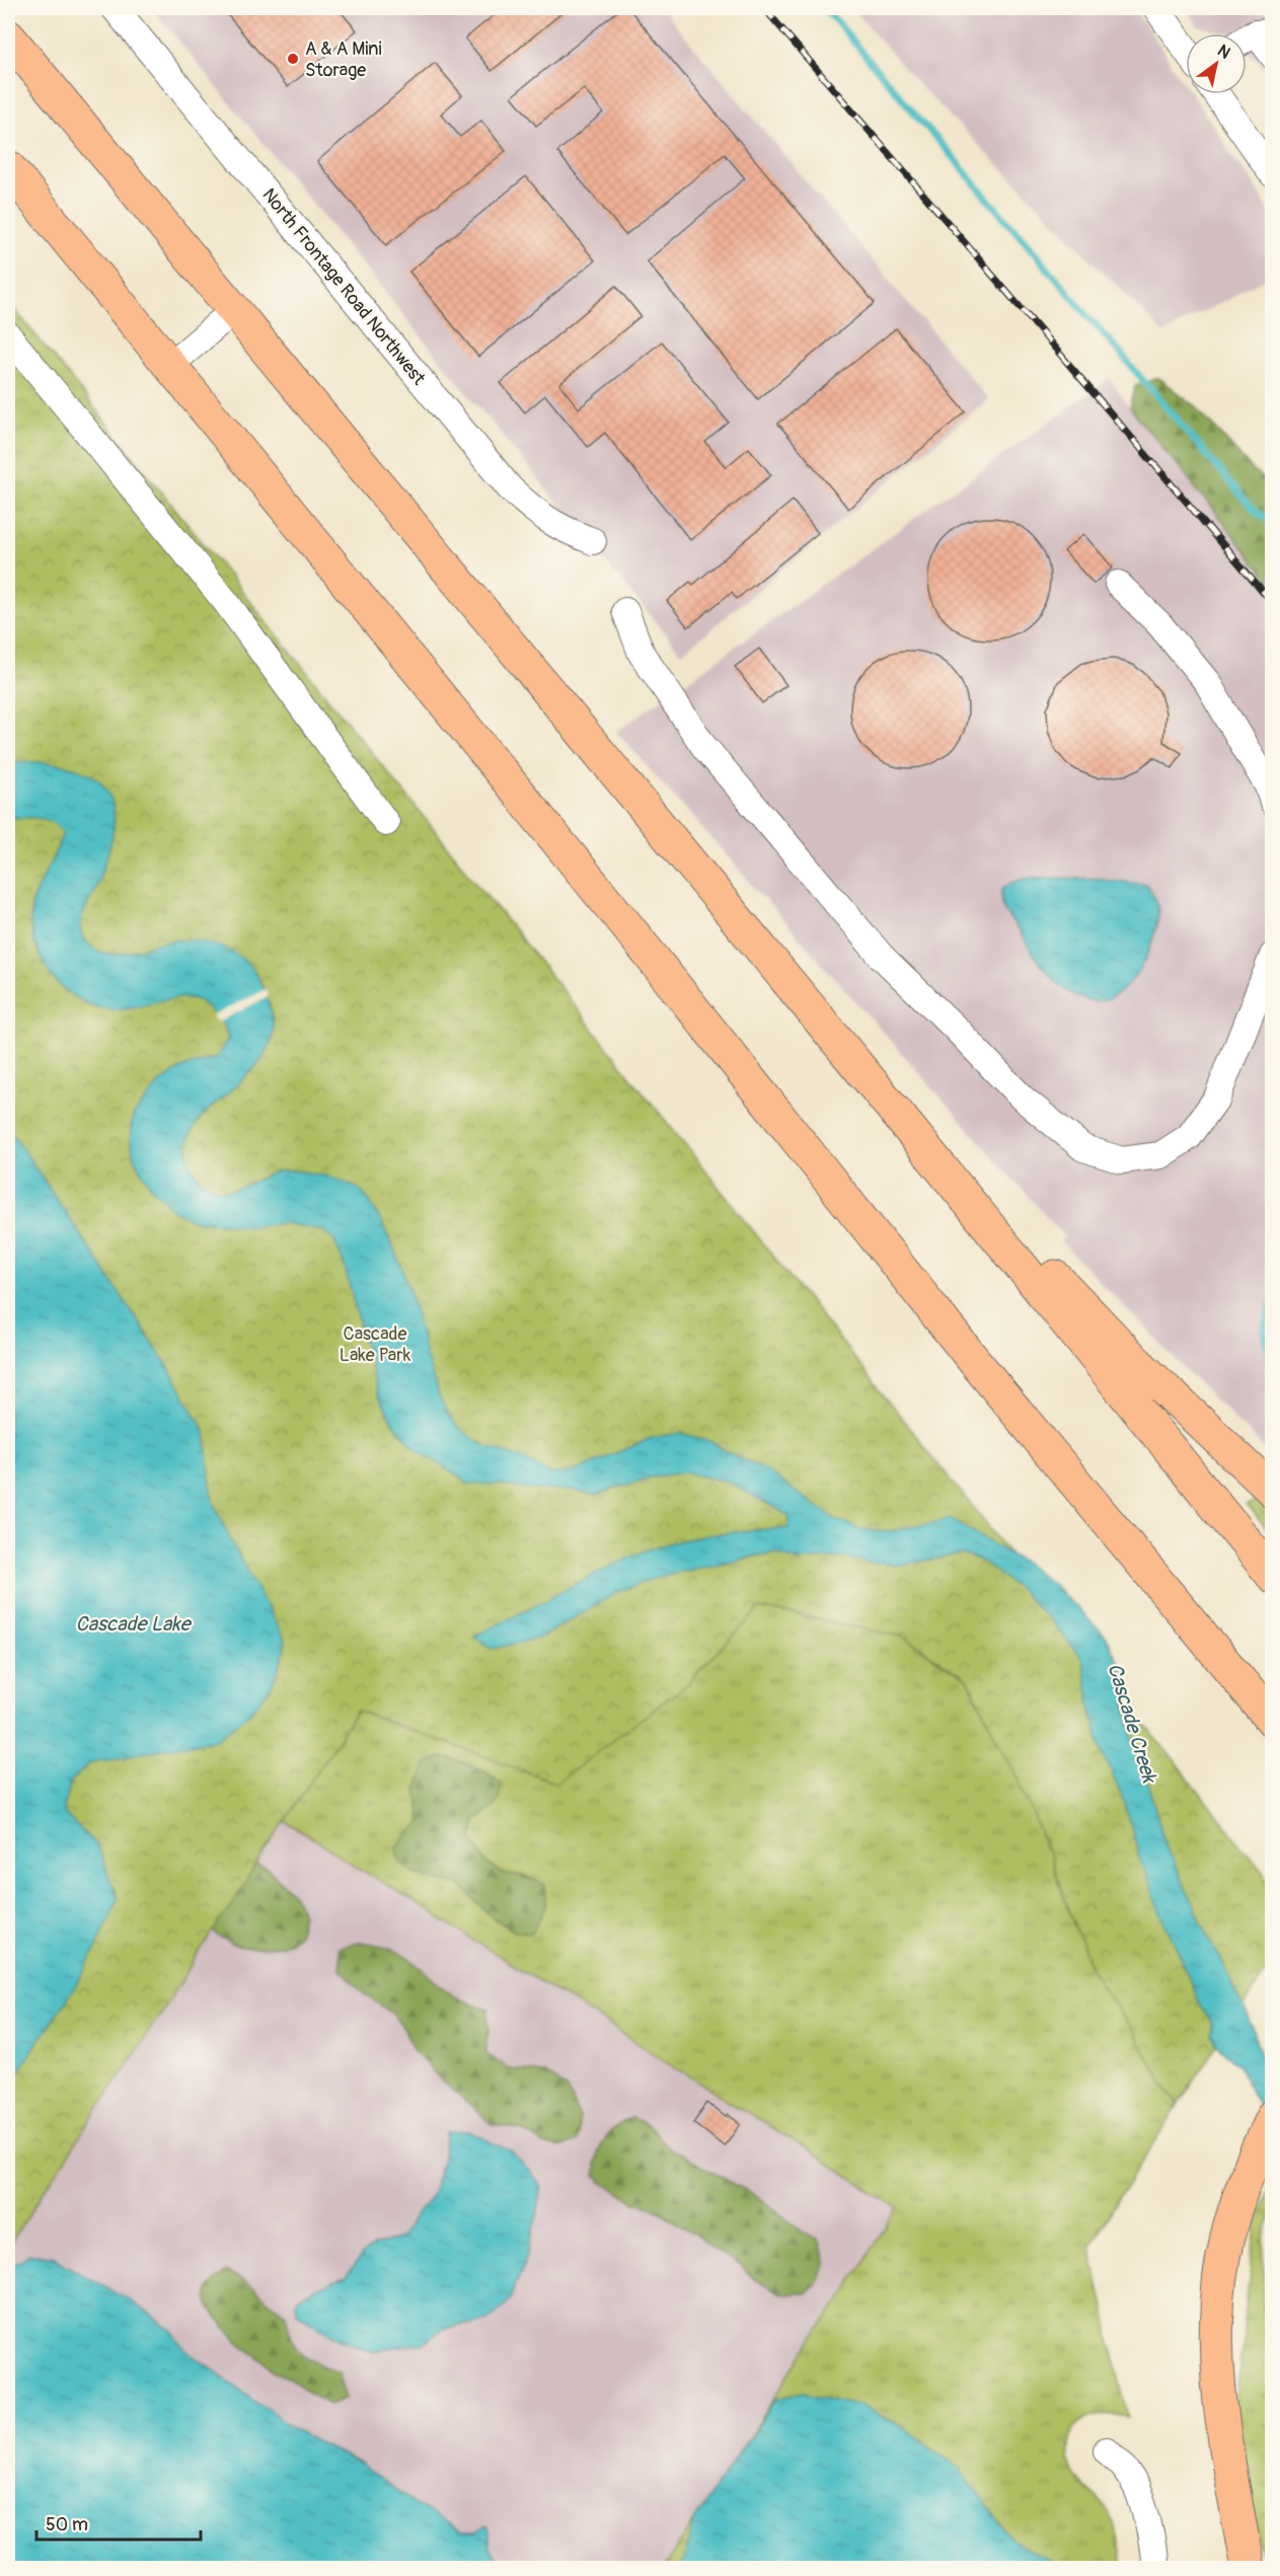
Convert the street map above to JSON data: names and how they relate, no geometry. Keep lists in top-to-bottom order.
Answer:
{
  "streets": {
    "street": ["North Frontage Road Northwest"]
  },
  "water": ["Cascade Lake", "Cascade Creek"],
  "parks": ["Cascade Lake Park"],
  "places": ["A & A Mini Storage"],
  "scale_bar": "50 m",
  "north": "top right"
}
